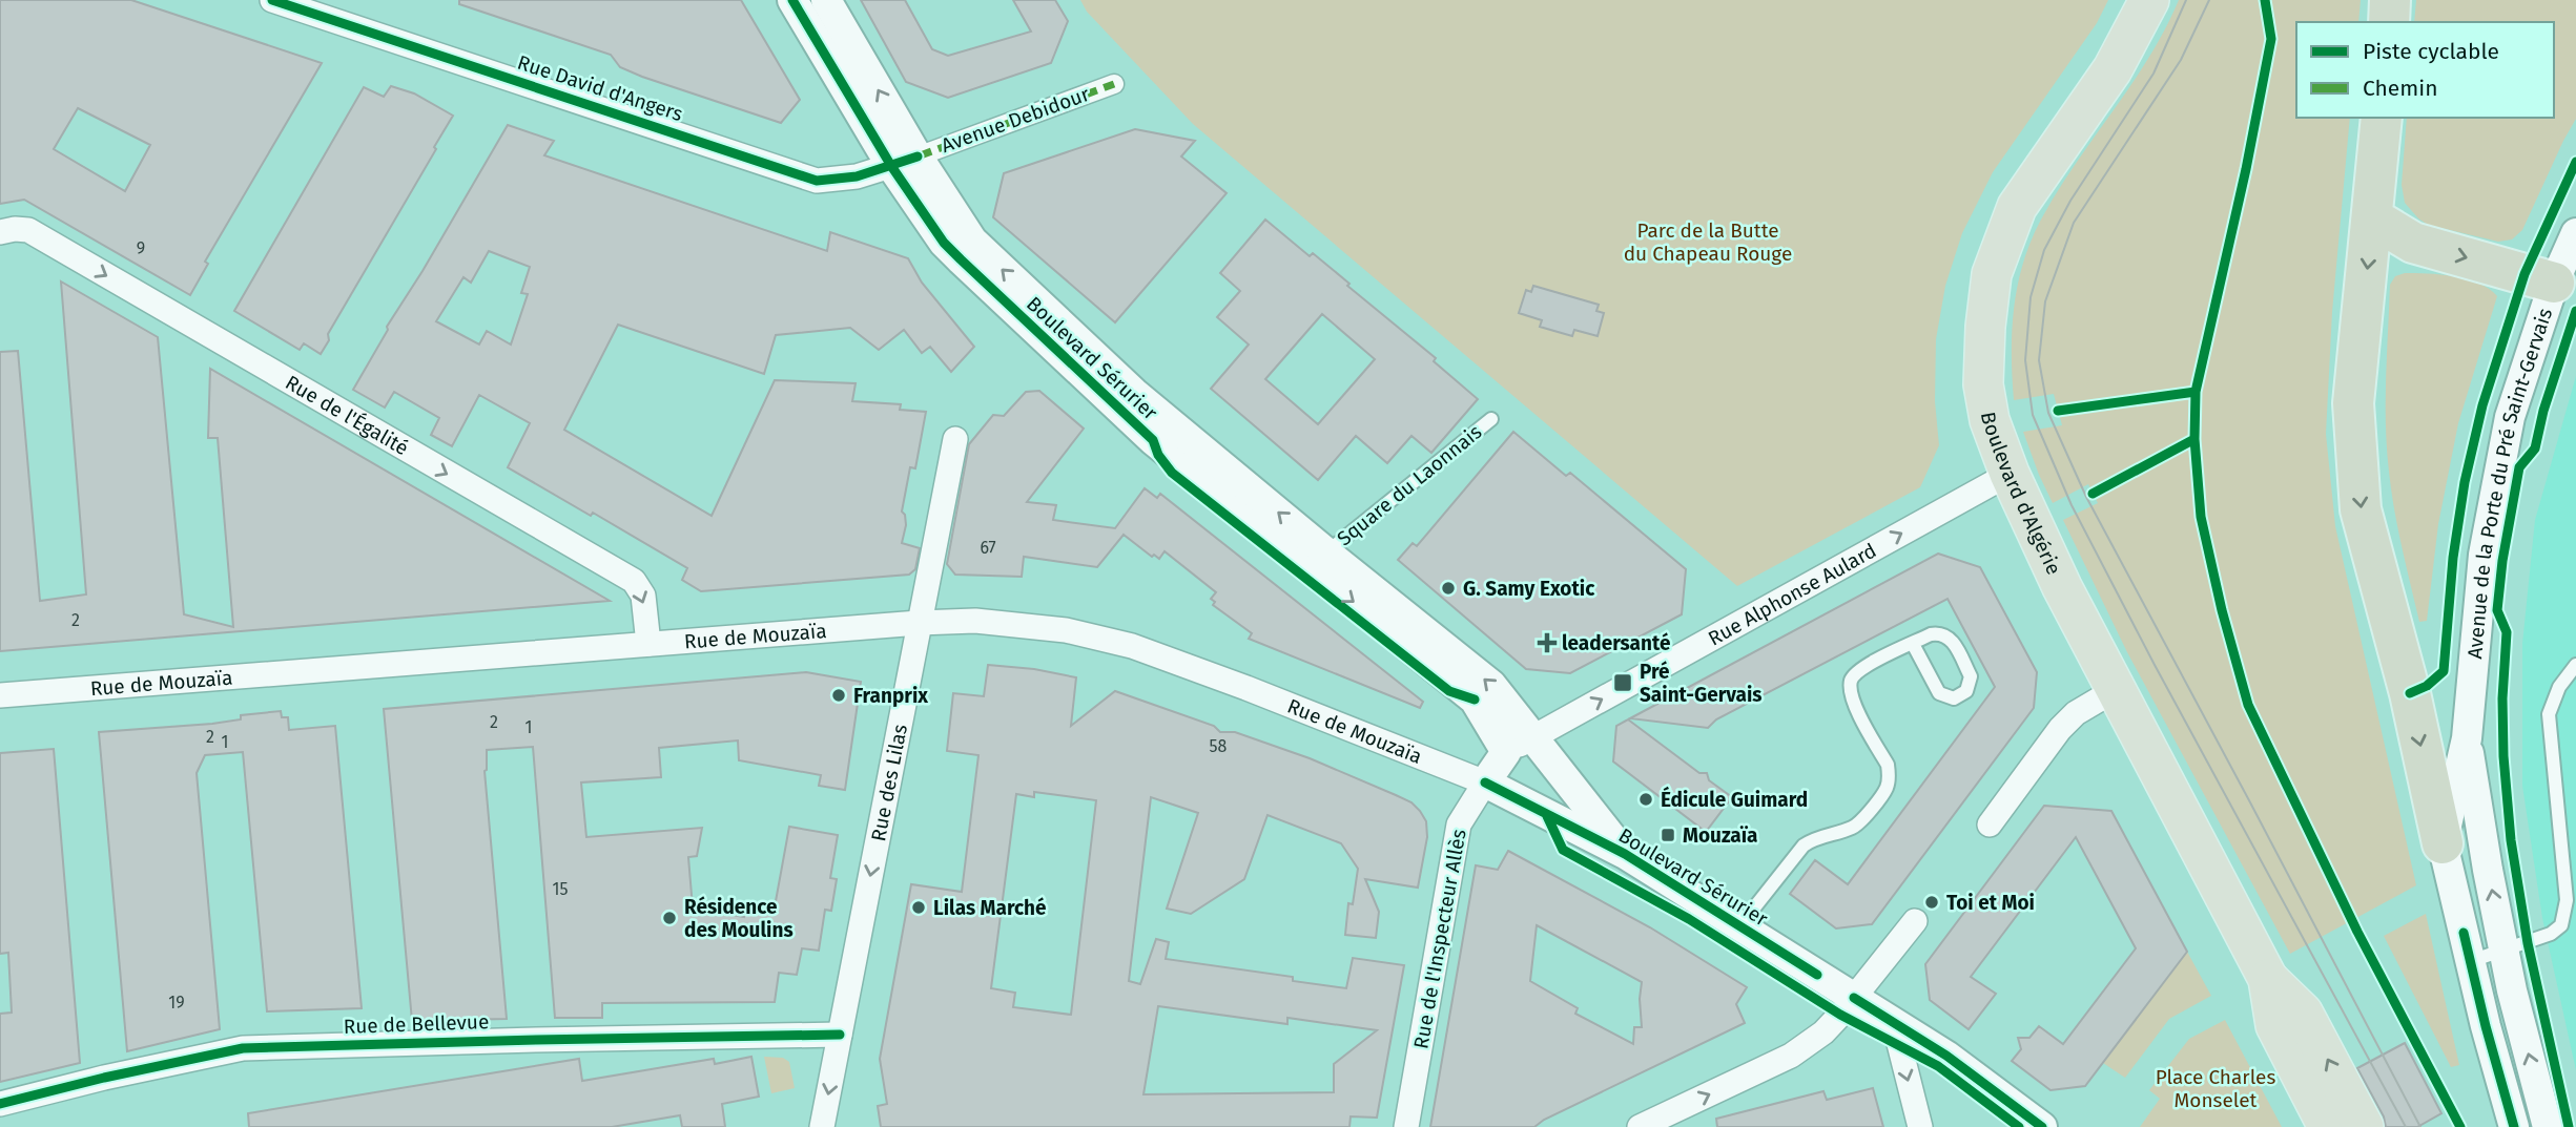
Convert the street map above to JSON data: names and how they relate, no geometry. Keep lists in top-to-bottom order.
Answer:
{
  "streets": {
    "main road": ["Boulevard d'Algérie"],
    "street": [
      "Rue David d'Angers",
      "Avenue Debidour",
      "Boulevard Sérurier",
      "Rue de l'Égalité",
      "Avenue de la Porte du Pré Saint-Gervais",
      "Rue Alphonse Aulard",
      "Rue de Mouzaïa",
      "Rue des Lilas",
      "Rue de l'Inspecteur Allès",
      "Rue de Bellevue"
    ],
    "lane": ["Square du Laonnais"]
  },
  "crossings": [
    ["Rue David d'Angers", "Avenue Debidour"],
    ["Rue David d'Angers", "Boulevard Sérurier"],
    ["Avenue Debidour", "Boulevard Sérurier"],
    ["Boulevard Sérurier", "Square du Laonnais"],
    ["Boulevard Sérurier", "Rue Alphonse Aulard"],
    ["Boulevard Sérurier", "Rue de Mouzaïa"],
    ["Boulevard Sérurier", "Rue de l'Inspecteur Allès"],
    ["Rue de l'Égalité", "Rue de Mouzaïa"],
    ["Boulevard d'Algérie", "Rue Alphonse Aulard"],
    ["Rue Alphonse Aulard", "Rue de l'Inspecteur Allès"],
    ["Rue de Mouzaïa", "Rue des Lilas"],
    ["Rue de Mouzaïa", "Rue de l'Inspecteur Allès"],
    ["Rue des Lilas", "Rue de Bellevue"]
  ],
  "one_way": ["Rue de l'Égalité", "Rue Alphonse Aulard", "Rue des Lilas"],
  "parks": ["Parc de la Butte du Chapeau Rouge", "Place Charles Monselet"],
  "places": {
    "other": [
      "G. Samy Exotic",
      "Franprix",
      "Édicule Guimard",
      "Toi et Moi",
      "Lilas Marché",
      "Résidence des Moulins"
    ],
    "health": ["leadersanté"],
    "transit": ["Pré Saint-Gervais", "Mouzaïa"]
  },
  "house_numbers": [
    "9",
    "67",
    "2",
    "2",
    "1",
    "2",
    "1",
    "58",
    "15",
    "19"
  ],
  "legend": ["Piste cyclable", "Chemin"]
}
